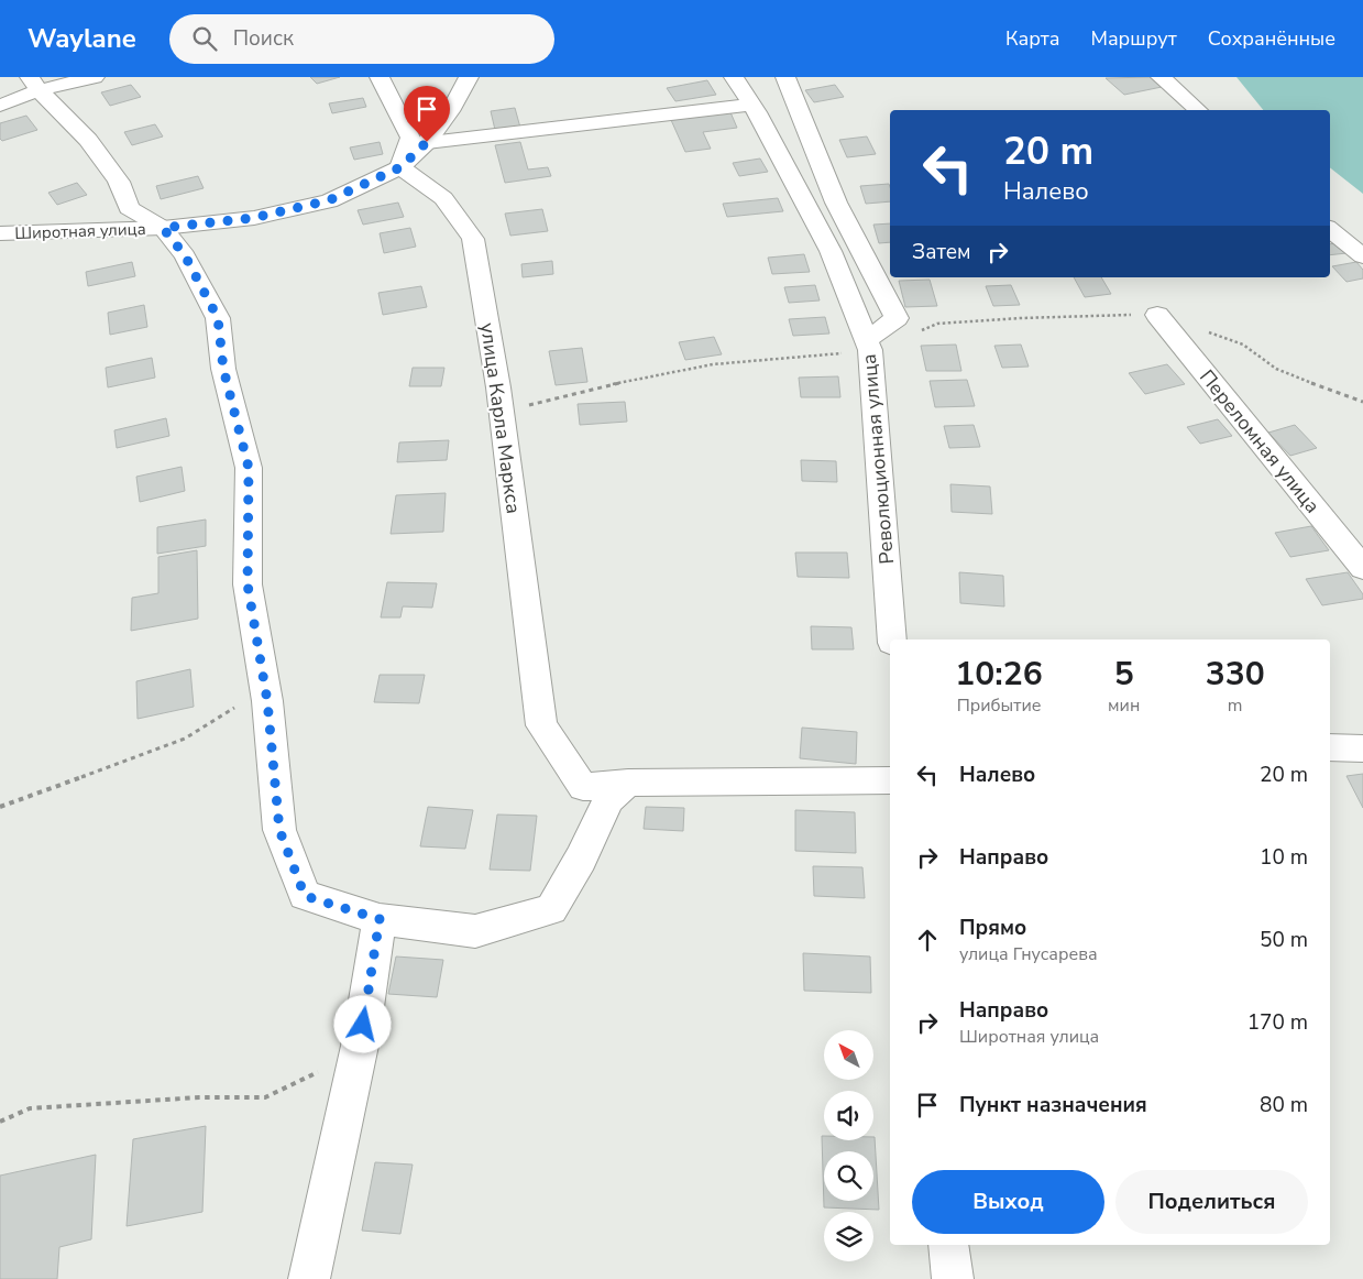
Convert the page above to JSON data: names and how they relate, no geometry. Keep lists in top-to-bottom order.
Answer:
{
  "streets": {
    "street": [
      "Широтная улица",
      "улица Карла Маркса",
      "Переломная улица",
      "Революционная улица"
    ]
  },
  "crossings": [
    ["Широтная улица", "улица Карла Маркса"]
  ],
  "north": "top left",
  "page": {
    "header": "Waylane",
    "search": "Поиск",
    "nav": ["Карта", "Маршрут", "Сохранённые"],
    "turn": ["20 m", "Налево"],
    "then": "Затем",
    "eta": [
      "10:26",
      "Прибытие",
      "5",
      "мин",
      "330",
      "m"
    ],
    "list": [
      {
        "name": "Налево",
        "value": "20 m"
      },
      {
        "name": "Направо",
        "value": "10 m"
      },
      {
        "name": "Прямо",
        "note": "улица Гнусарева",
        "value": "50 m"
      },
      {
        "name": "Направо",
        "note": "Широтная улица",
        "value": "170 m"
      },
      {
        "name": "Пункт назначения",
        "value": "80 m"
      }
    ],
    "buttons": ["Выход", "Поделиться"]
  }
}
